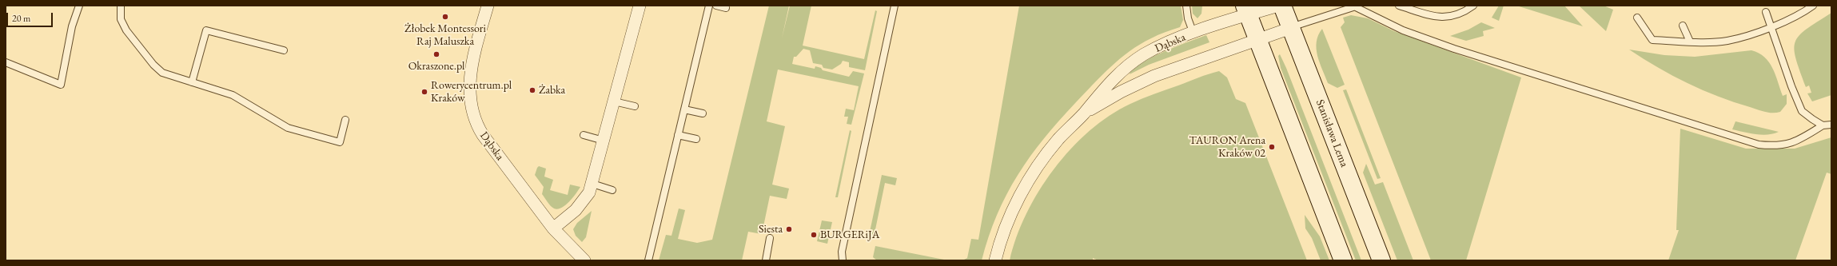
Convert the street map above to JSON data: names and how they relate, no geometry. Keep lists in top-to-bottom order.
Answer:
{
  "streets": {
    "main road": ["Stanisława Lema"],
    "street": ["Dąbska"]
  },
  "crossings": [
    ["Dąbska", "Stanisława Lema"]
  ],
  "places": [
    "Żłobek Montessori Raj Maluszka",
    "Okraszone.pl",
    "Żabka",
    "Rowerycentrum.pl Kraków",
    "TAURON Arena Kraków 02",
    "Siesta",
    "BURGERiJA"
  ],
  "scale_bar": "20 m"
}
